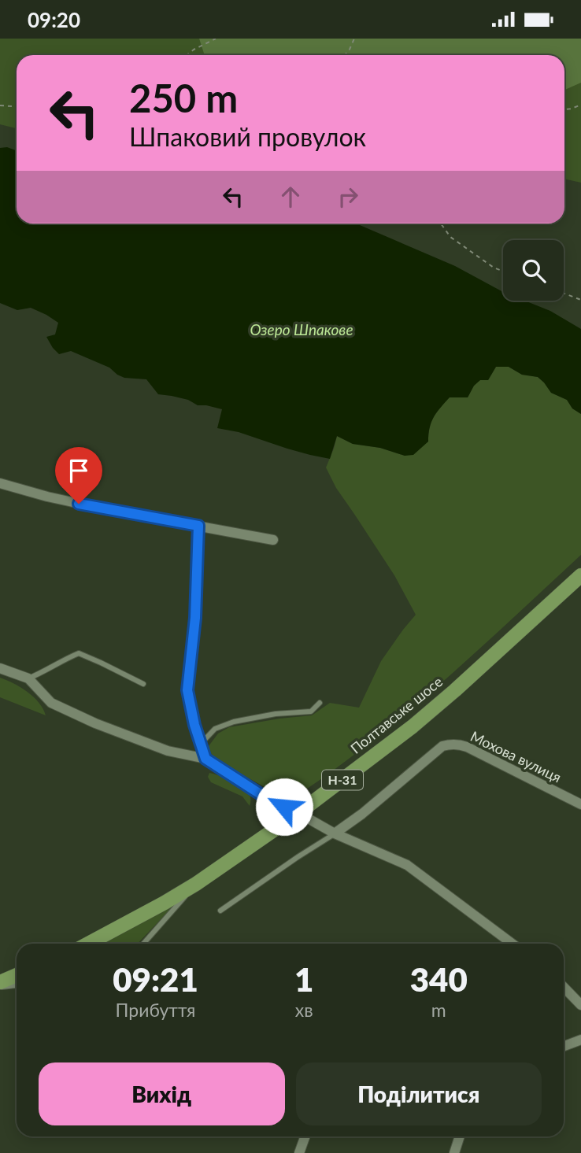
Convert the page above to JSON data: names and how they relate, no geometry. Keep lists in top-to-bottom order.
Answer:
{
  "streets": {
    "main road": ["Полтавське шосе", "Н-31"],
    "street": ["Мохова вулиця"]
  },
  "water": ["Озеро Шпакове"],
  "page": {
    "status": "09:20",
    "turn": ["250 m", "Шпаковий провулок"],
    "eta": [
      "09:21",
      "Прибуття",
      "1",
      "хв",
      "340",
      "m"
    ],
    "buttons": ["Вихід", "Поділитися"]
  }
}
